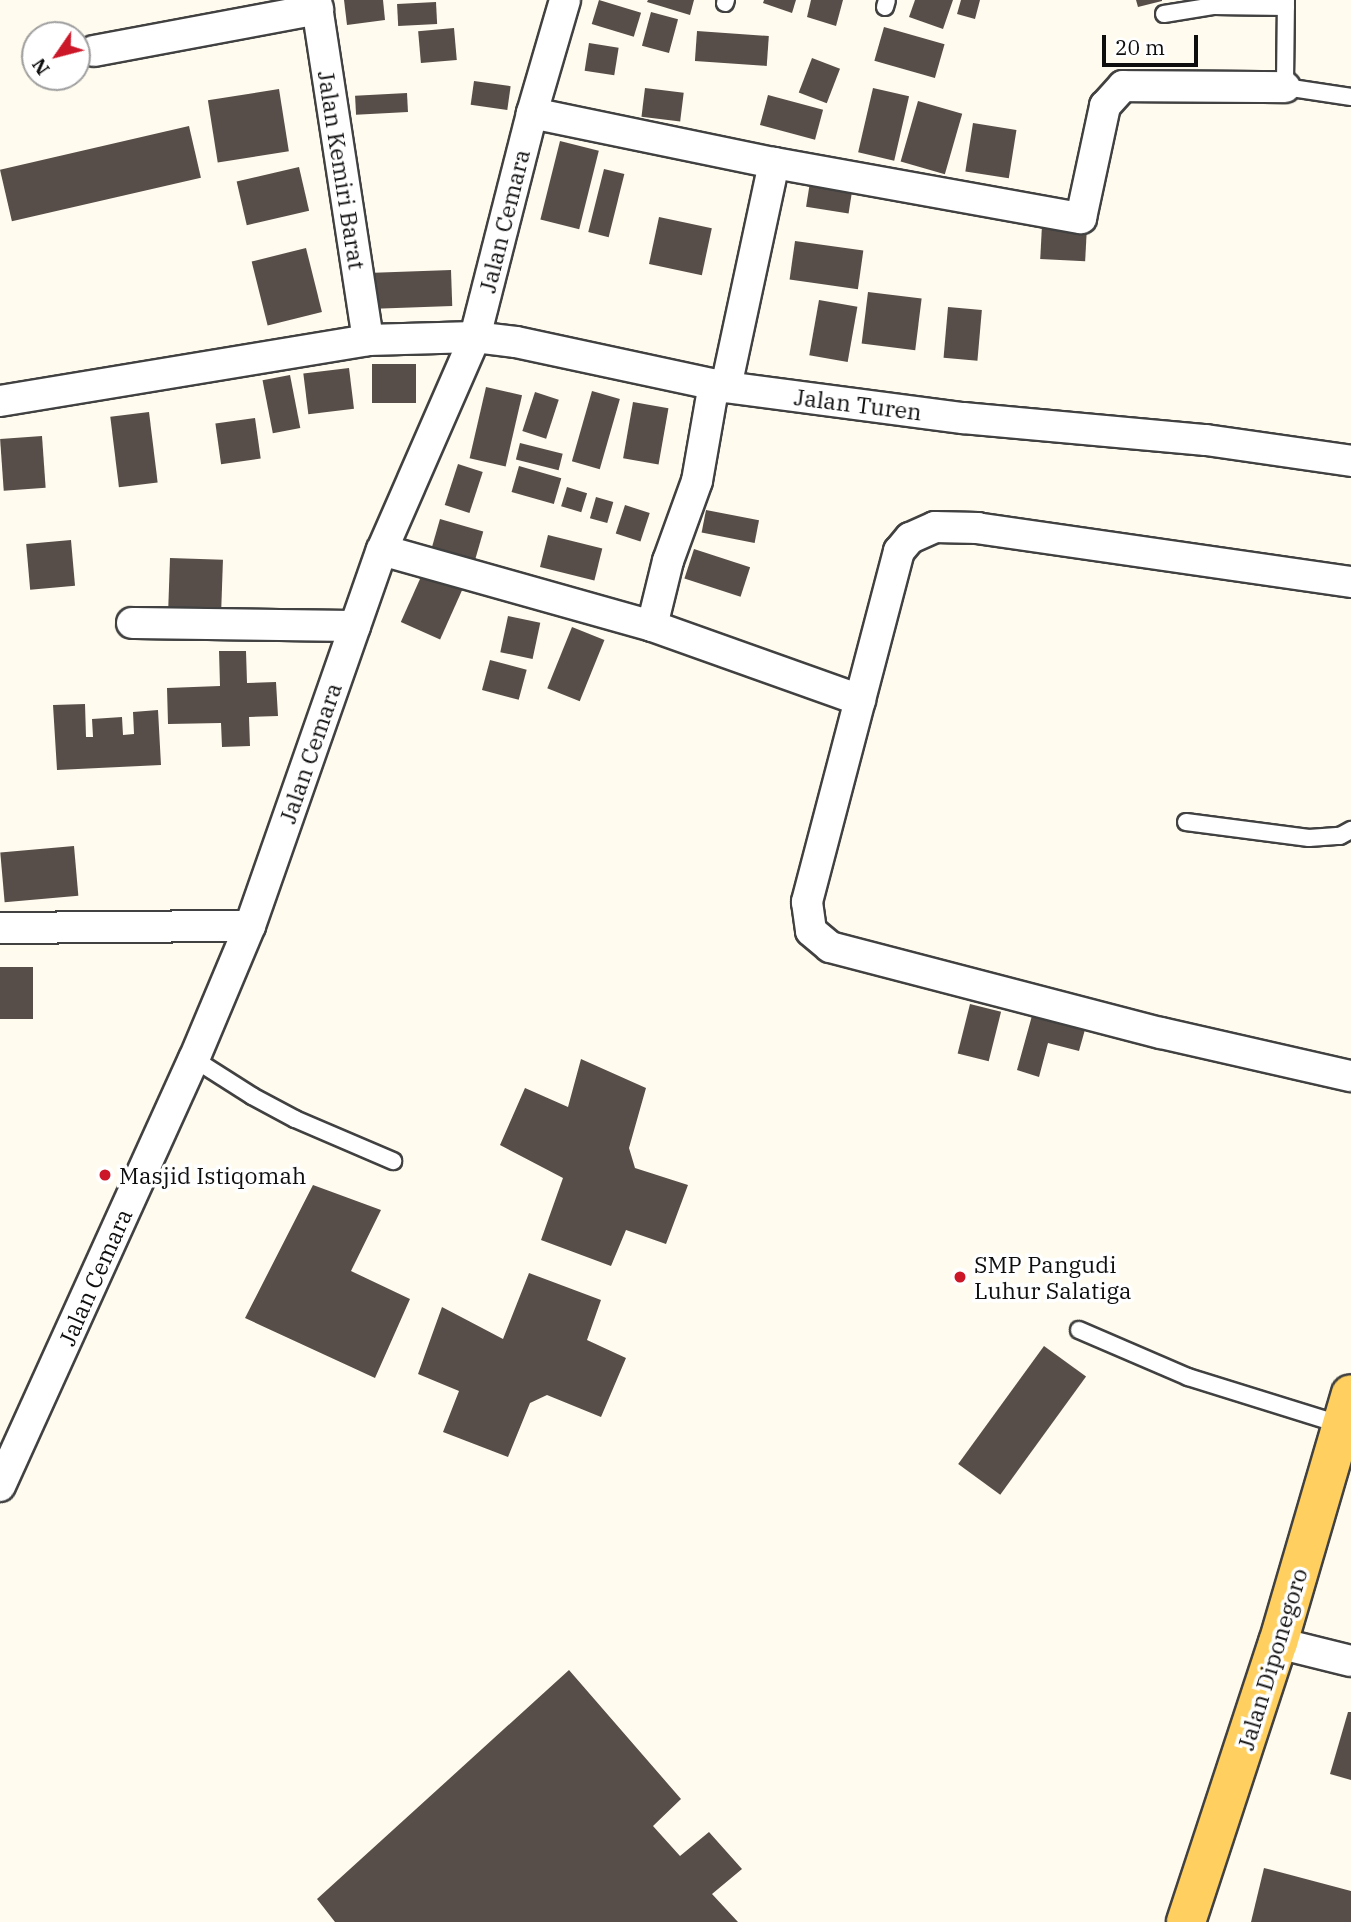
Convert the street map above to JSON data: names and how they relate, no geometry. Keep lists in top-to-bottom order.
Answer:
{
  "streets": {
    "main road": ["Jalan Diponegoro"],
    "street": ["Jalan Kemiri Barat", "Jalan Cemara", "Jalan Turen"]
  },
  "crossings": [
    ["Jalan Kemiri Barat", "Jalan Turen"],
    ["Jalan Cemara", "Jalan Turen"]
  ],
  "places": ["Masjid Istiqomah", "SMP Pangudi Luhur Salatiga"],
  "scale_bar": "20 m",
  "north": "bottom left"
}
